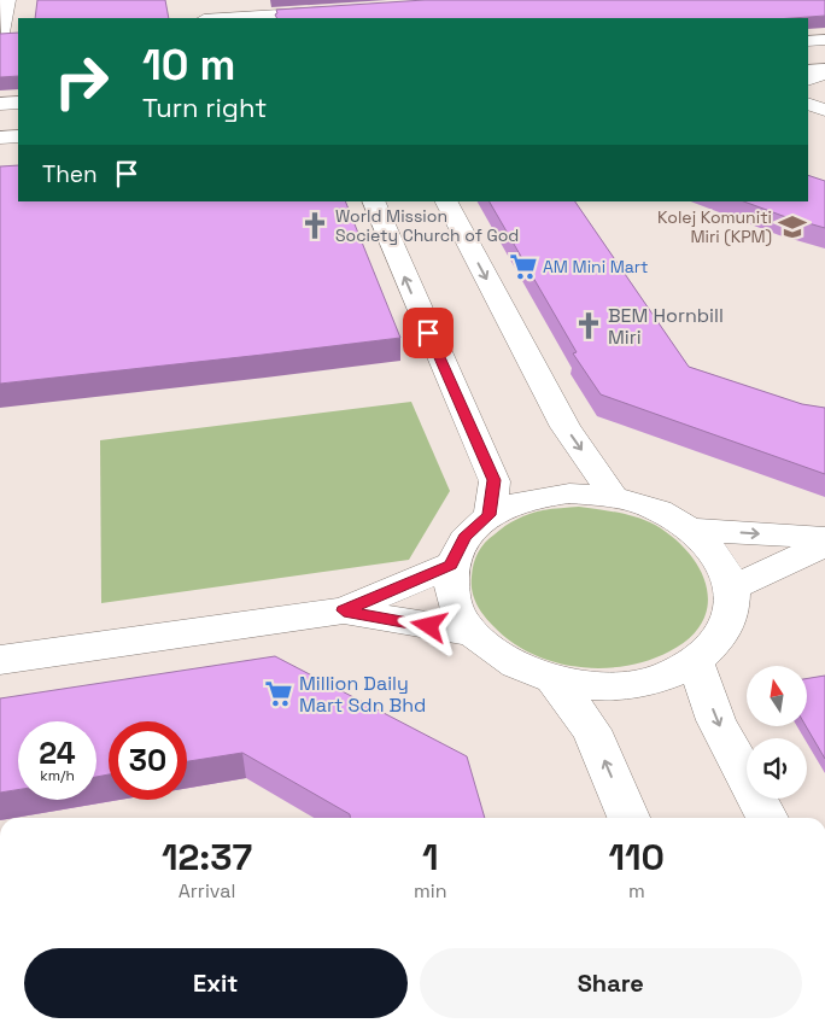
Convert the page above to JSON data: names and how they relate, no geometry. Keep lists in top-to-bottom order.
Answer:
{
  "places": {
    "church": ["World Mission Society Church of God", "BEM Hornbill Miri"],
    "school or university": ["Kolej Komuniti Miri (KPM)"],
    "supermarket": ["AM Mini Mart", "Million Daily Mart Sdn Bhd"]
  },
  "north": "top",
  "page": {
    "turn": ["10 m", "Turn right"],
    "then": "Then",
    "speed": "24 km/h",
    "limit": "30",
    "eta": [
      "12:37",
      "Arrival",
      "1",
      "min",
      "110",
      "m"
    ],
    "buttons": ["Exit", "Share"]
  }
}
